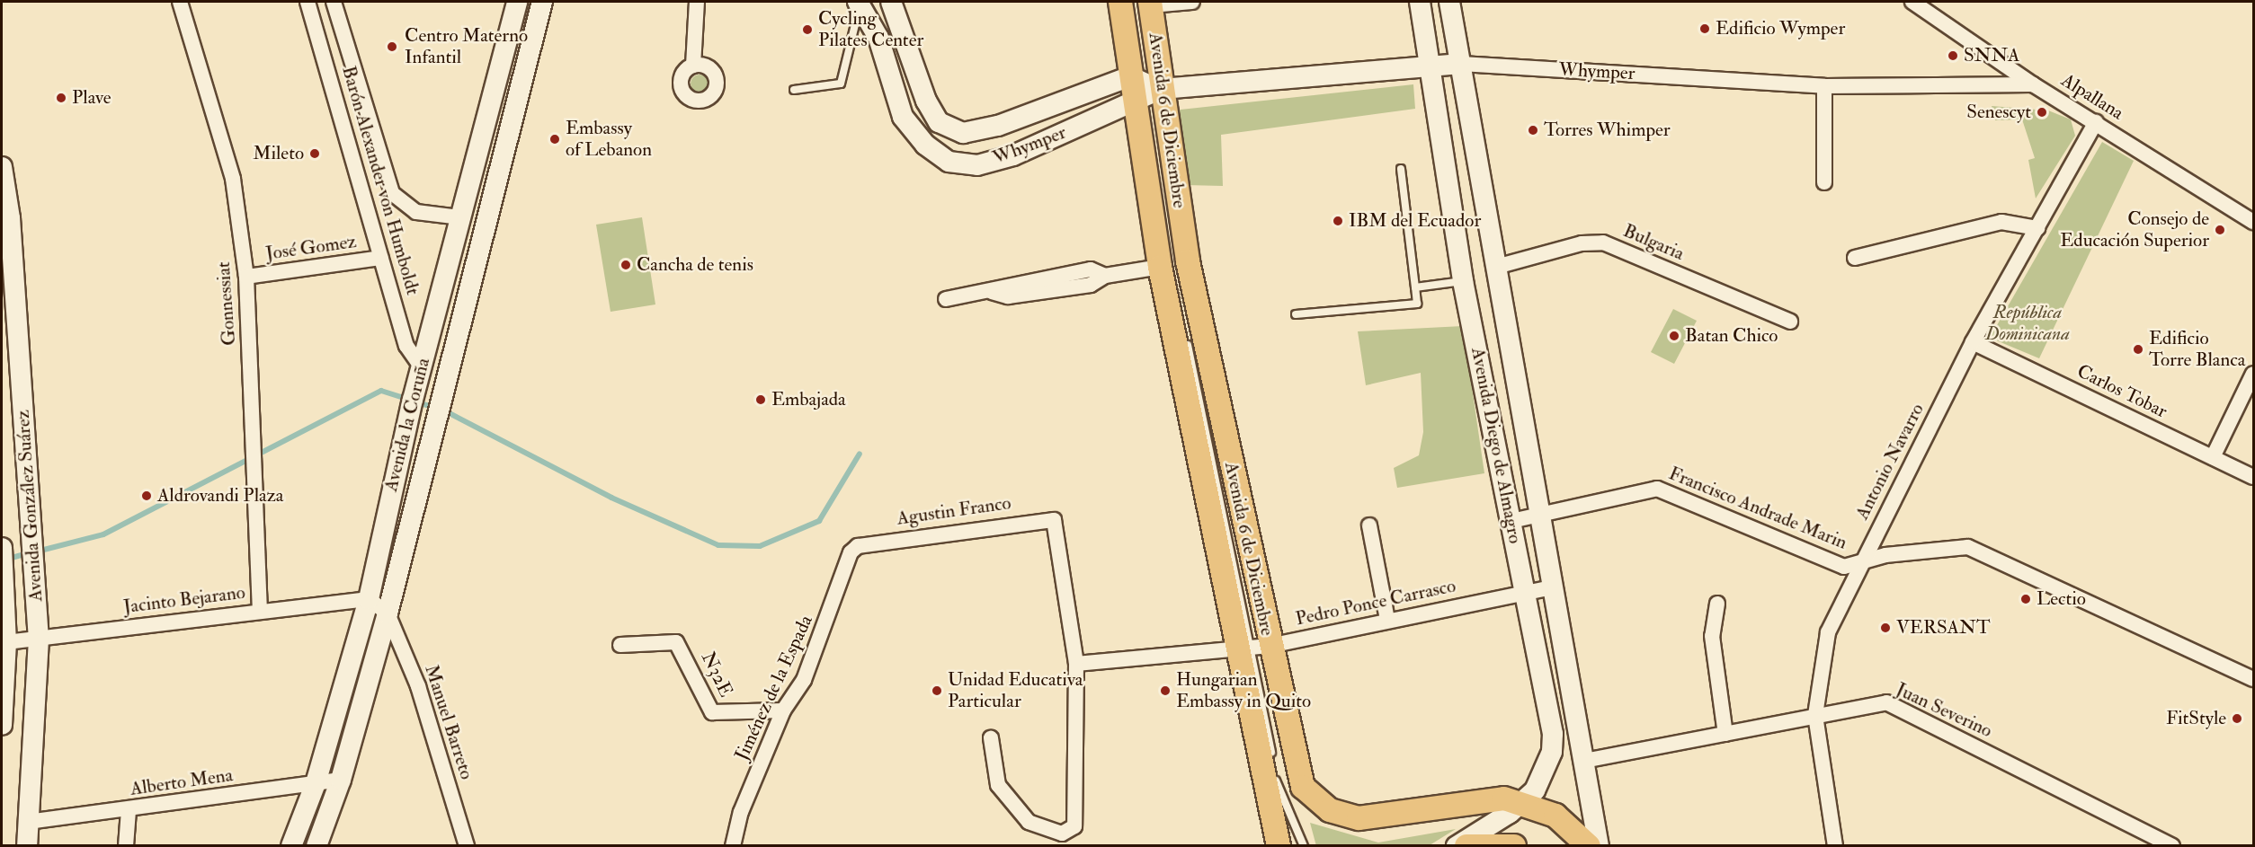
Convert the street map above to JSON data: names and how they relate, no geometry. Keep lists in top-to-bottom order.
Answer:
{
  "streets": {
    "main road": ["Avenida 6 de Diciembre"],
    "street": [
      "Whymper",
      "Alpallana",
      "Barón Alexander von Humboldt",
      "Bulgaria",
      "José Gomez",
      "Gonnessiat",
      "Carlos Tobar",
      "Avenida la Coruña",
      "Avenida Diego de Almagro",
      "Antonio Navarro",
      "Avenida González Suárez",
      "Francisco Andrade Marin",
      "Agustin Franco",
      "Jacinto Bejarano",
      "Pedro Ponce Carrasco",
      "N32E",
      "Jiménez de la Espada",
      "Juan Severino",
      "Manuel Barreto",
      "Alberto Mena"
    ]
  },
  "crossings": [
    ["Whymper", "Alpallana"],
    ["Whymper", "Avenida 6 de Diciembre"],
    ["Whymper", "Avenida Diego de Almagro"],
    ["Alpallana", "Antonio Navarro"],
    ["Avenida 6 de Diciembre", "Avenida Diego de Almagro"],
    ["Avenida 6 de Diciembre", "Pedro Ponce Carrasco"],
    ["Barón Alexander von Humboldt", "José Gomez"],
    ["Barón Alexander von Humboldt", "Avenida la Coruña"],
    ["Bulgaria", "Avenida Diego de Almagro"],
    ["José Gomez", "Gonnessiat"],
    ["Gonnessiat", "Jacinto Bejarano"],
    ["Carlos Tobar", "Antonio Navarro"],
    ["Avenida la Coruña", "Jacinto Bejarano"],
    ["Avenida la Coruña", "Manuel Barreto"],
    ["Avenida la Coruña", "Alberto Mena"],
    ["Avenida Diego de Almagro", "Francisco Andrade Marin"],
    ["Avenida Diego de Almagro", "Pedro Ponce Carrasco"],
    ["Avenida Diego de Almagro", "Juan Severino"],
    ["Antonio Navarro", "Francisco Andrade Marin"],
    ["Antonio Navarro", "Juan Severino"],
    ["Avenida González Suárez", "Jacinto Bejarano"],
    ["Avenida González Suárez", "Alberto Mena"],
    ["Agustin Franco", "Pedro Ponce Carrasco"],
    ["Agustin Franco", "Jiménez de la Espada"],
    ["N32E", "Jiménez de la Espada"]
  ],
  "parks": ["República Dominicana"],
  "places": [
    "Edificio Wymper",
    "Cycling Pilates Center",
    "Centro Materno Infantil",
    "SNNA",
    "Plave",
    "Senescyt",
    "Torres Whimper",
    "Embassy of Lebanon",
    "Mileto",
    "IBM del Ecuador",
    "Consejo de Educación Superior",
    "Cancha de tenis",
    "Batan Chico",
    "Edificio Torre Blanca",
    "Embajada",
    "Aldrovandi Plaza",
    "Lectio",
    "VERSANT",
    "Unidad Educativa Particular",
    "Hungarian Embassy in Quito",
    "FitStyle"
  ]
}
